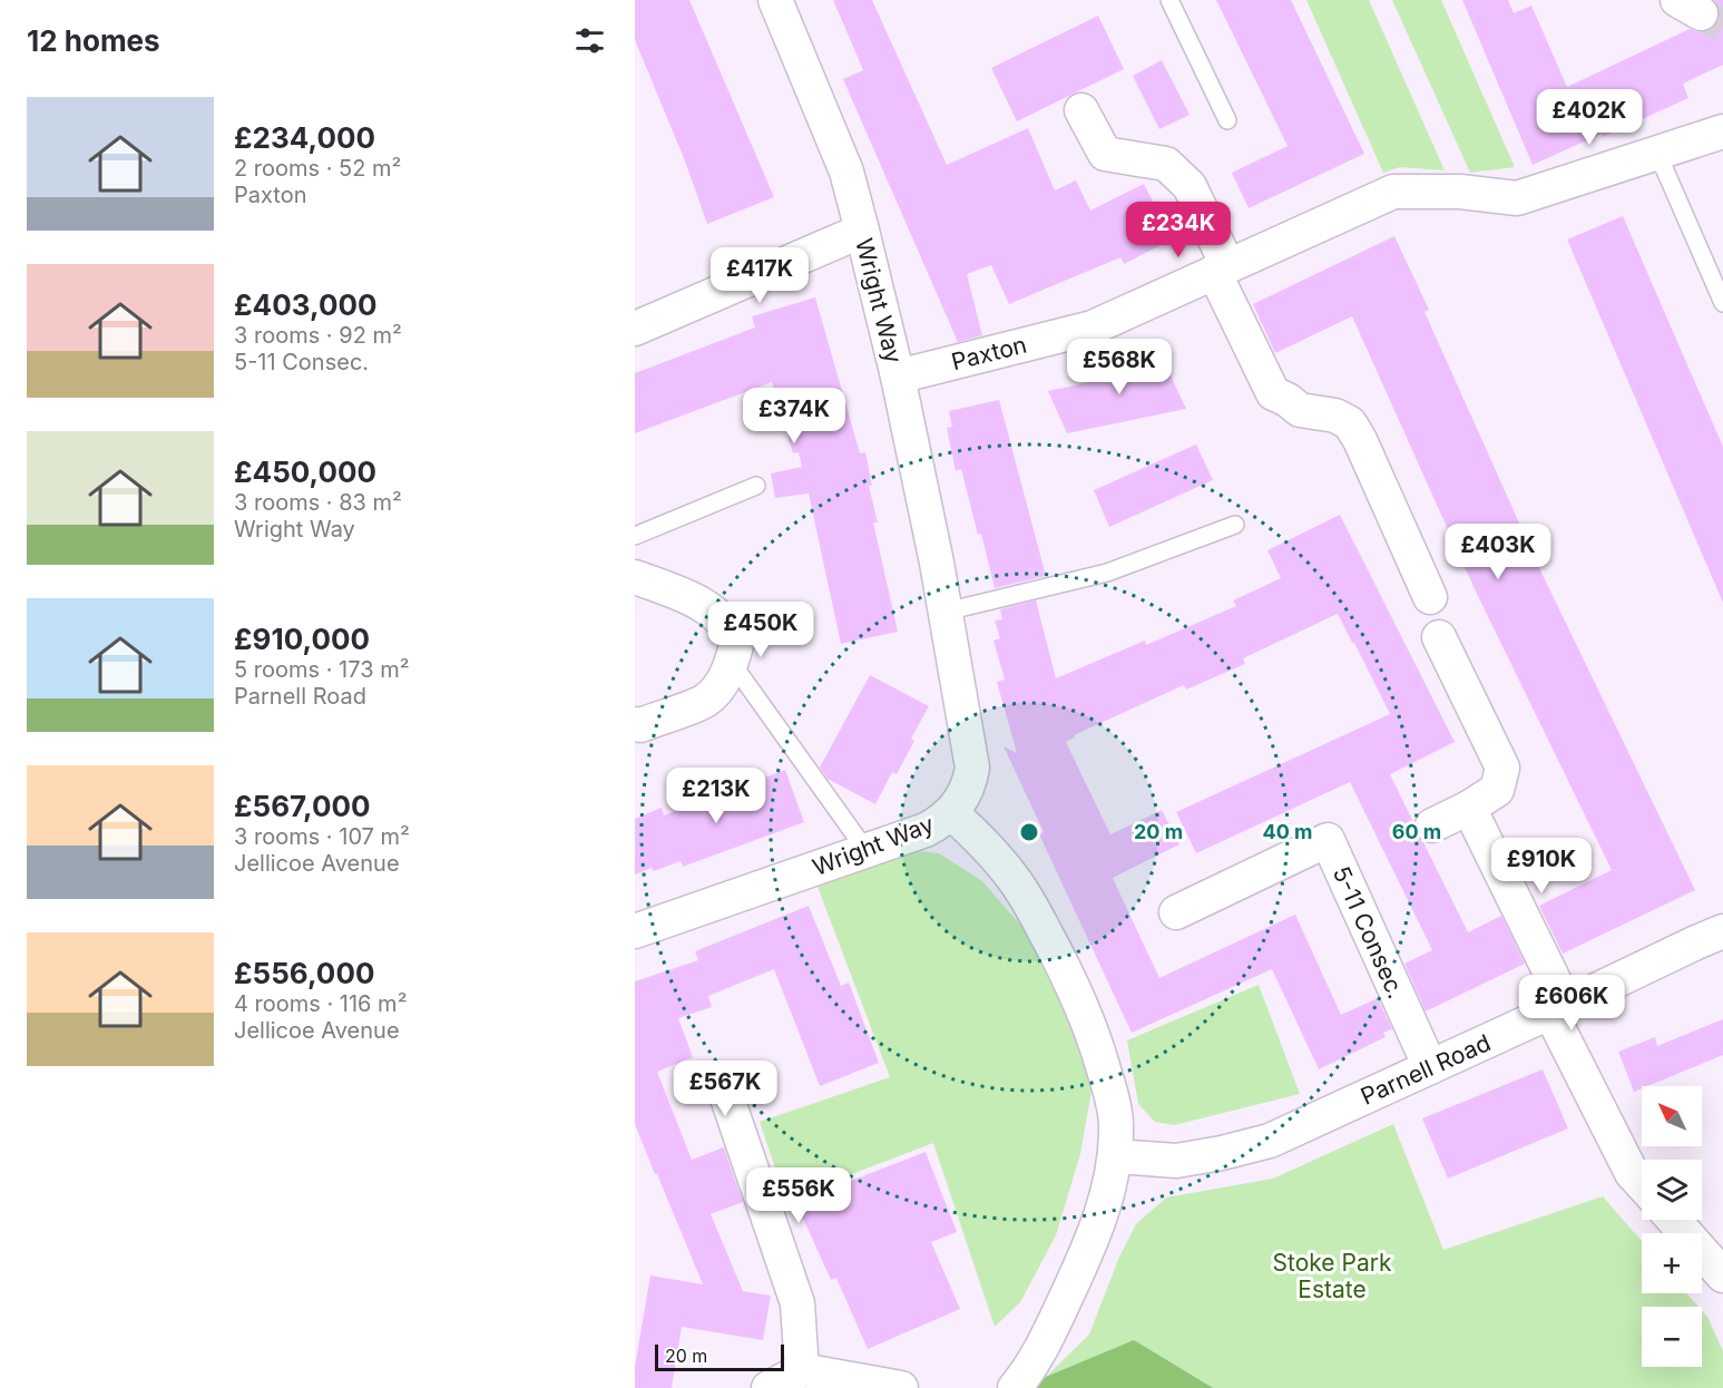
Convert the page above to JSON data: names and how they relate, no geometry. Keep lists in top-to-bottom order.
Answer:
{
  "streets": {
    "street": [
      "Wright Way",
      "Paxton",
      "5-11 Consec.",
      "Parnell Road"
    ]
  },
  "crossings": [
    ["Wright Way", "Paxton"],
    ["5-11 Consec.", "Parnell Road"]
  ],
  "parks": ["Stoke Park Estate"],
  "scale_bar": "20 m",
  "north": "top left",
  "page": {
    "heading": "12 homes",
    "list": [
      {
        "name": "£234,000",
        "note": "2 rooms · 52 m² · Paxton"
      },
      {
        "name": "£403,000",
        "note": "3 rooms · 92 m² · 5-11 Consec."
      },
      {
        "name": "£450,000",
        "note": "3 rooms · 83 m² · Wright Way"
      },
      {
        "name": "£910,000",
        "note": "5 rooms · 173 m² · Parnell Road"
      },
      {
        "name": "£567,000",
        "note": "3 rooms · 107 m² · Jellicoe Avenue"
      },
      {
        "name": "£556,000",
        "note": "4 rooms · 116 m² · Jellicoe Avenue"
      }
    ],
    "price": [
      "£402K",
      "£234K",
      "£417K",
      "£568K",
      "£374K",
      "£403K",
      "£450K",
      "£213K",
      "£910K",
      "£606K",
      "£567K",
      "£556K"
    ],
    "map_buttons": ["+", "−"],
    "scale": "20 m"
  },
  "rings": ["20 m", "40 m", "60 m"]
}
